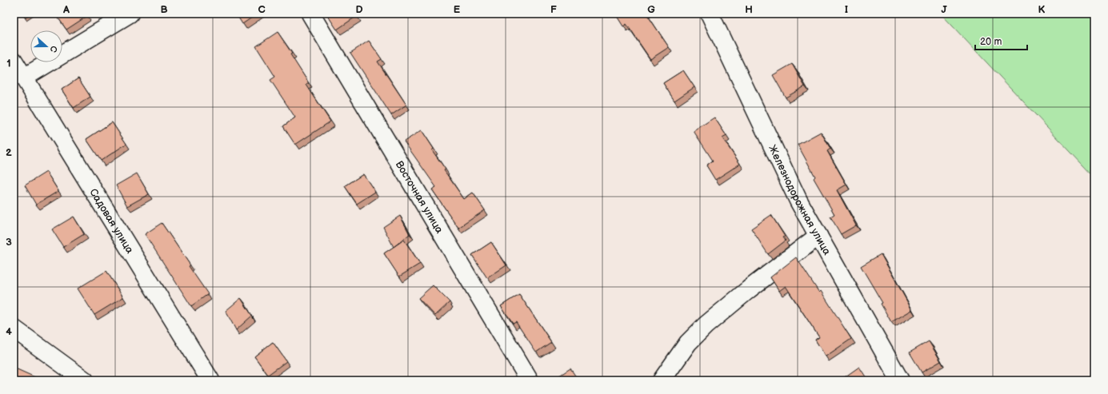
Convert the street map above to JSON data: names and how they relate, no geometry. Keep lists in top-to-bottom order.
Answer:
{
  "streets": {
    "street": ["Восточная улица", "Железнодорожная улица", "Садовая улица"]
  },
  "scale_bar": "20 m",
  "north": "right",
  "grid": {
    "columns": [
      "A",
      "B",
      "C",
      "D",
      "E",
      "F",
      "G",
      "H",
      "I",
      "J",
      "K"
    ],
    "rows": [
      "1",
      "2",
      "3",
      "4"
    ]
  }
}
